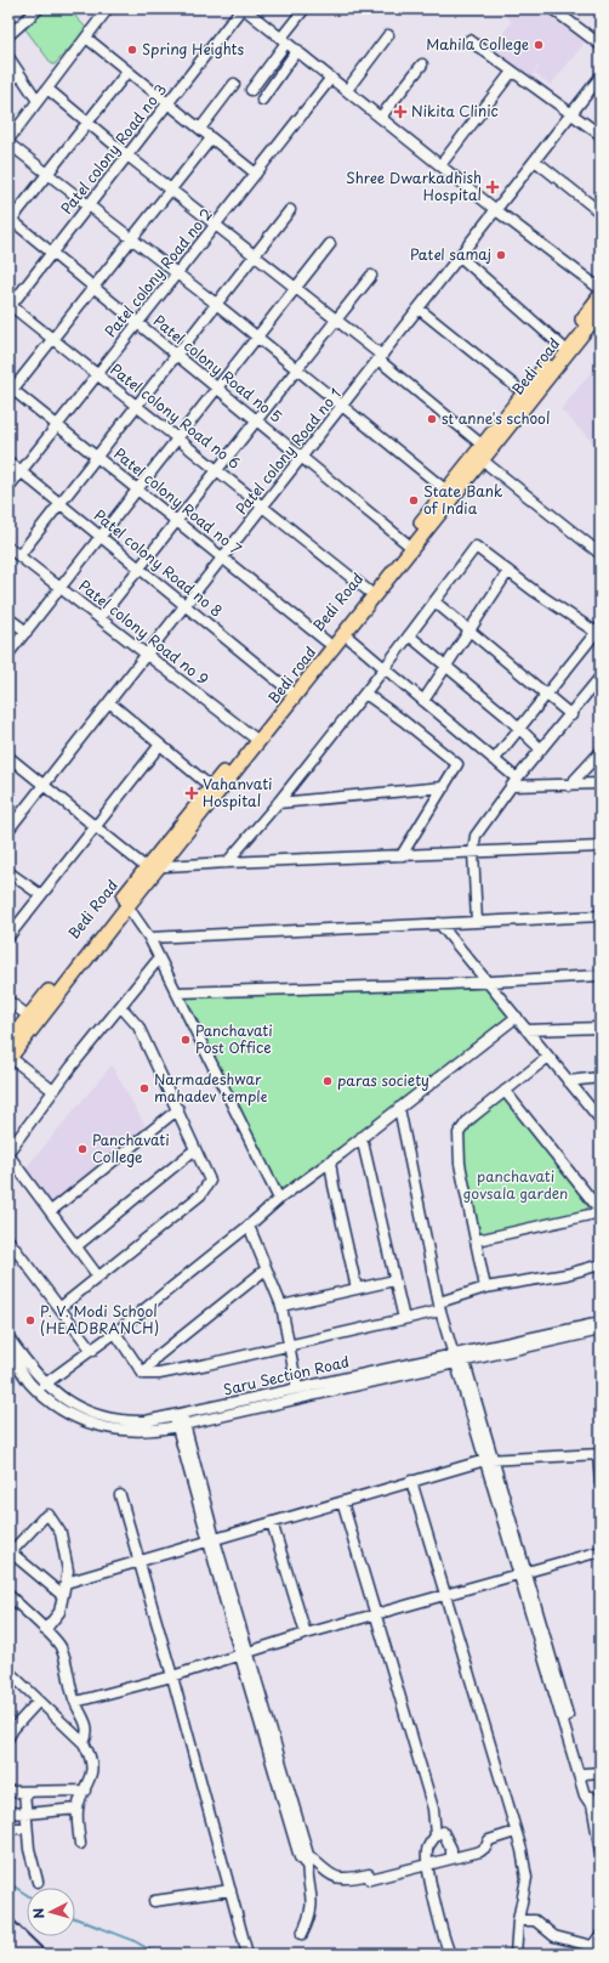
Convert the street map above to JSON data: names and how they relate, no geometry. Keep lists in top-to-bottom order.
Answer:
{
  "streets": {
    "main road": ["Bedi road", "Bedi Road"],
    "street": [
      "Patel colony Road no 3",
      "Patel colony Road no 2",
      "Patel colony Road no 5",
      "Patel colony Road no 6",
      "Patel colony Road no 1",
      "Patel colony Road no 7",
      "Patel colony Road no 8",
      "Patel colony Road no 9",
      "Saru Section Road"
    ]
  },
  "crossings": [
    ["Patel colony Road no 3", "Patel colony Road no 5"],
    ["Patel colony Road no 3", "Patel colony Road no 6"],
    ["Patel colony Road no 2", "Patel colony Road no 5"],
    ["Patel colony Road no 2", "Patel colony Road no 6"],
    ["Patel colony Road no 2", "Patel colony Road no 7"],
    ["Patel colony Road no 2", "Patel colony Road no 8"],
    ["Bedi road", "Bedi Road"],
    ["Bedi road", "Patel colony Road no 9"],
    ["Patel colony Road no 5", "Patel colony Road no 1"],
    ["Patel colony Road no 5", "Bedi Road"],
    ["Patel colony Road no 6", "Patel colony Road no 1"],
    ["Patel colony Road no 6", "Bedi Road"],
    ["Patel colony Road no 1", "Patel colony Road no 7"],
    ["Patel colony Road no 1", "Patel colony Road no 8"],
    ["Patel colony Road no 1", "Patel colony Road no 9"],
    ["Patel colony Road no 7", "Bedi Road"],
    ["Patel colony Road no 8", "Bedi Road"],
    ["Bedi Road", "Patel colony Road no 9"]
  ],
  "parks": ["panchavati govsala garden"],
  "places": {
    "other": [
      "Mahila College",
      "Spring Heights",
      "Patel samaj",
      "st anne's school",
      "State Bank of India",
      "Panchavati Post Office",
      "paras society",
      "Narmadeshwar mahadev temple",
      "Panchavati College",
      "P. V. Modi School (HEADBRANCH)"
    ],
    "health": ["Nikita Clinic", "Shree Dwarkadhish Hospital", "Vahanvati Hospital"]
  },
  "north": "left"
}
